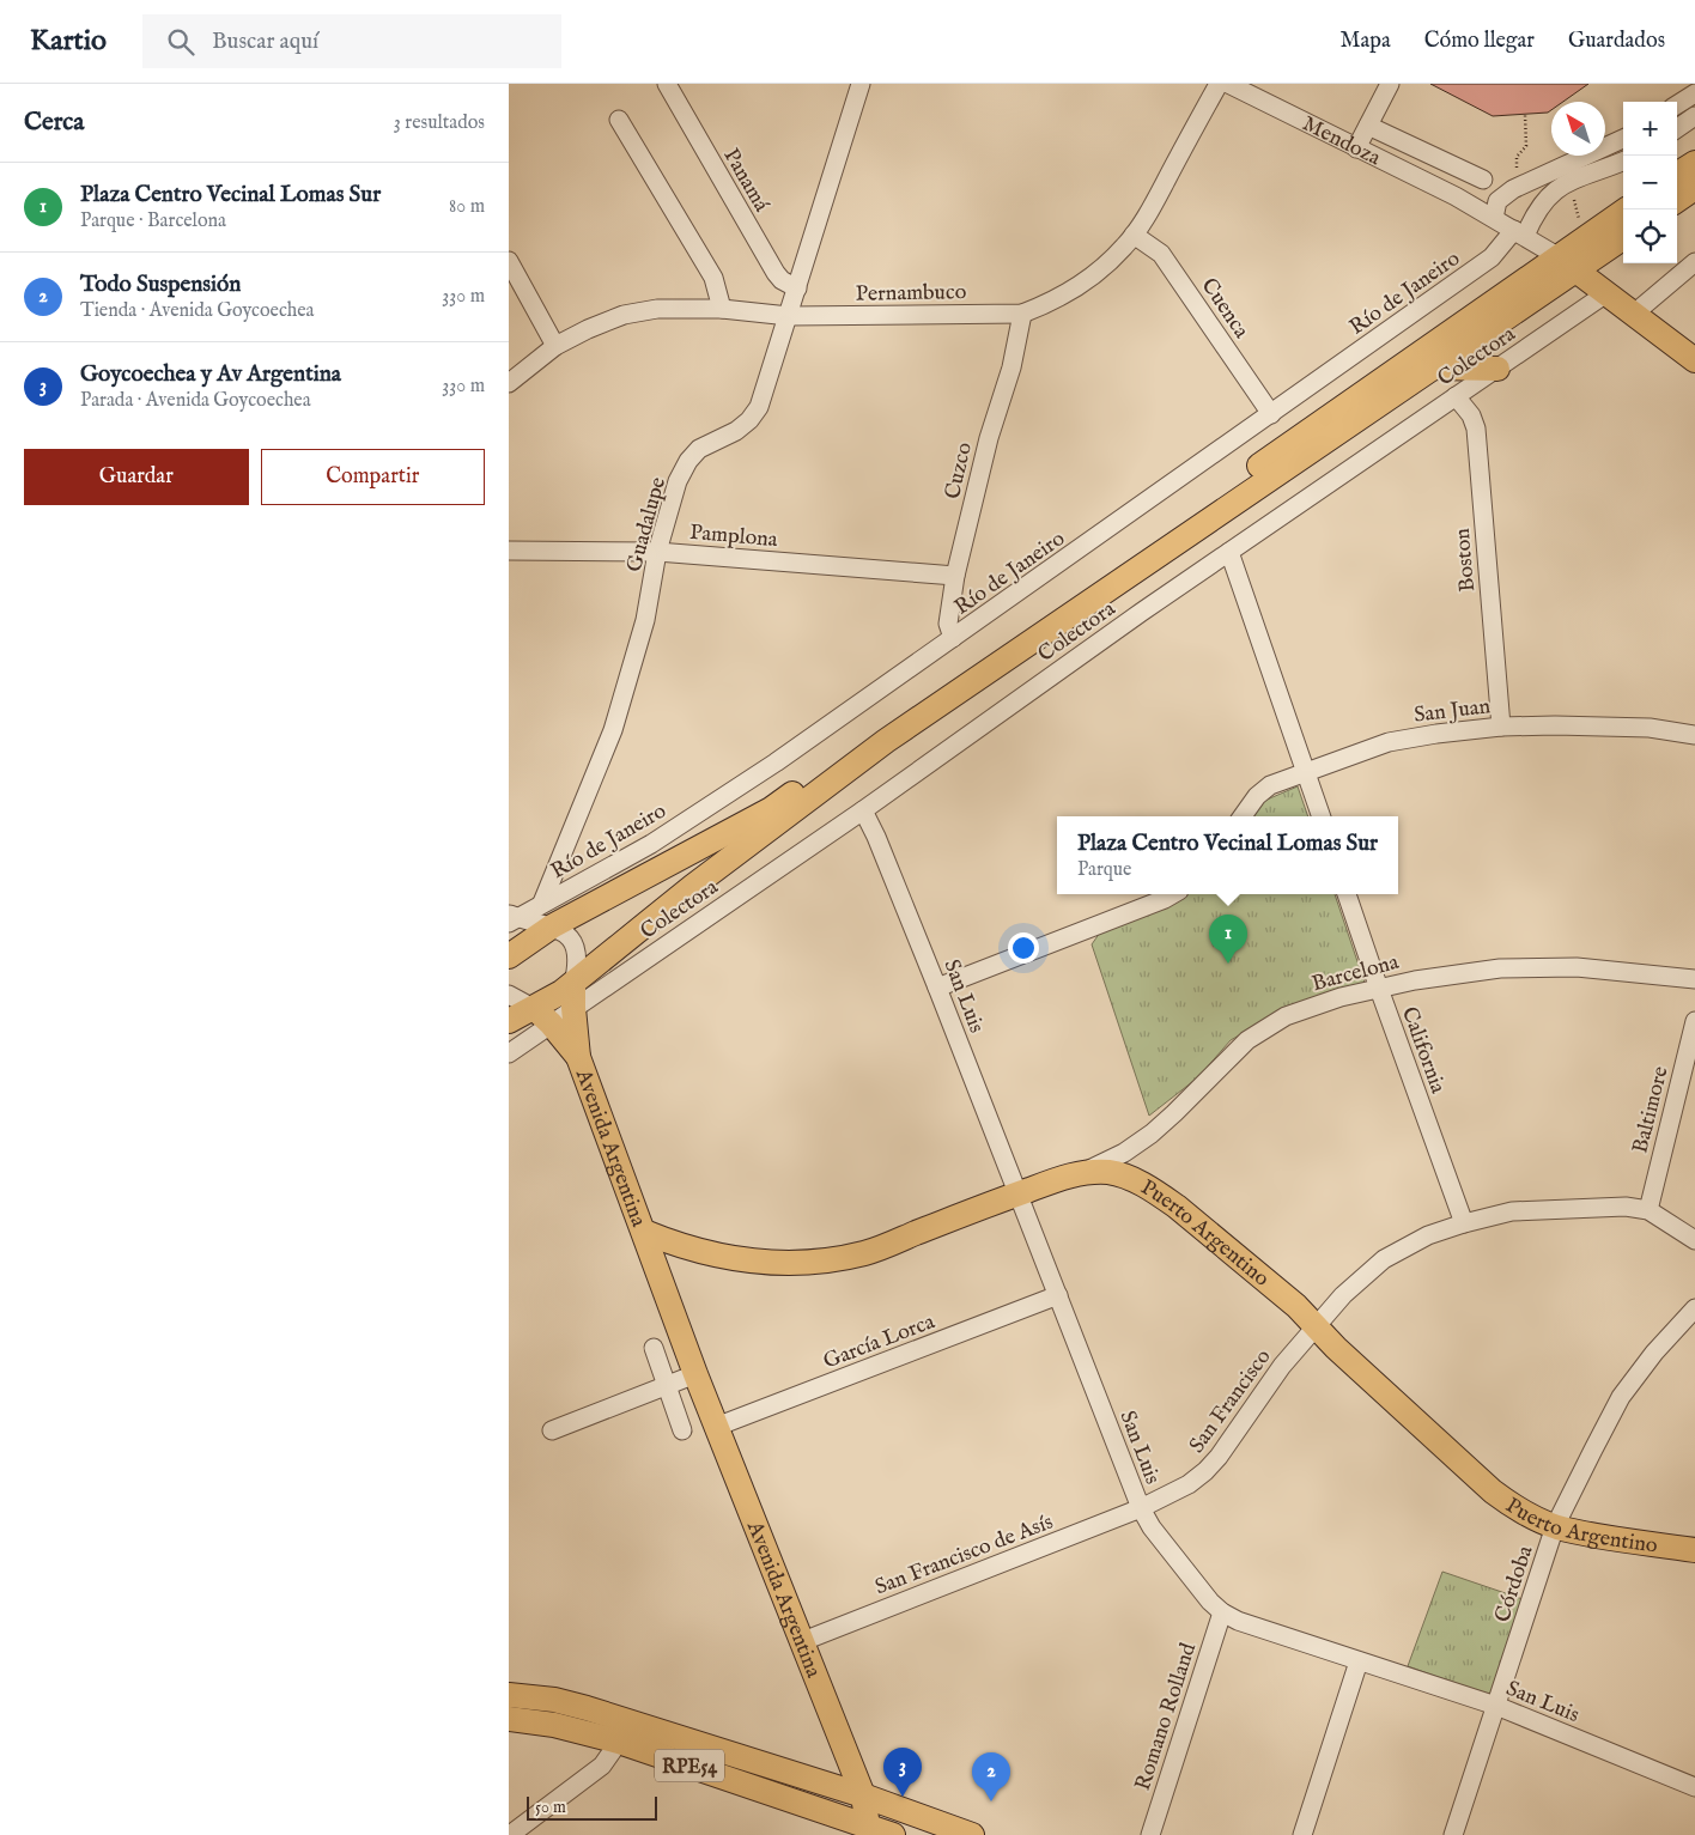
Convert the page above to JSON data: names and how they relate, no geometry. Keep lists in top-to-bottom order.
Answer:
{
  "streets": {
    "main road": ["Avenida Argentina", "Puerto Argentino", "RPE54"],
    "street": [
      "Mendoza",
      "Panamá",
      "Pernambuco",
      "Río de Janeiro",
      "Cuenca",
      "Colectora",
      "Cuzco",
      "Guadalupe",
      "Pamplona",
      "Boston",
      "San Juan",
      "Barcelona",
      "San Luis",
      "California",
      "Baltimore",
      "García Lorca",
      "San Francisco",
      "San Francisco de Asís",
      "Córdoba",
      "Romano Rolland"
    ]
  },
  "crossings": [
    ["Mendoza", "Río de Janeiro"],
    ["Panamá", "Guadalupe"],
    ["Pernambuco", "Cuenca"],
    ["Pernambuco", "Cuzco"],
    ["Pernambuco", "Guadalupe"],
    ["Río de Janeiro", "Cuenca"],
    ["Río de Janeiro", "Cuzco"],
    ["Río de Janeiro", "Guadalupe"],
    ["Colectora", "Boston"],
    ["Colectora", "San Luis"],
    ["Colectora", "Avenida Argentina"],
    ["Cuzco", "Pamplona"],
    ["Guadalupe", "Pamplona"],
    ["Boston", "San Juan"],
    ["Barcelona", "California"],
    ["Barcelona", "Puerto Argentino"],
    ["San Luis", "Puerto Argentino"],
    ["San Luis", "García Lorca"],
    ["San Luis", "San Francisco"],
    ["San Luis", "San Francisco de Asís"],
    ["San Luis", "Córdoba"],
    ["San Luis", "Romano Rolland"],
    ["Avenida Argentina", "Puerto Argentino"],
    ["Avenida Argentina", "García Lorca"],
    ["Avenida Argentina", "San Francisco de Asís"],
    ["Avenida Argentina", "RPE54"],
    ["Puerto Argentino", "San Francisco"],
    ["Puerto Argentino", "Córdoba"],
    ["San Francisco", "San Francisco de Asís"]
  ],
  "scale_bar": "50 m",
  "north": "top left",
  "page": {
    "header": "Kartio",
    "search": "Buscar aquí",
    "nav": ["Mapa", "Cómo llegar", "Guardados"],
    "heading": ["Cerca", "3 resultados"],
    "map_buttons": ["+", "−"],
    "list": [
      {
        "mark": "1",
        "name": "Plaza Centro Vecinal Lomas Sur",
        "note": "Parque · Barcelona",
        "value": "80 m"
      },
      {
        "mark": "2",
        "name": "Todo Suspensión",
        "note": "Tienda · Avenida Goycoechea",
        "value": "330 m"
      },
      {
        "mark": "3",
        "name": "Goycoechea y Av Argentina",
        "note": "Parada · Avenida Goycoechea",
        "value": "330 m"
      }
    ],
    "buttons": ["Guardar", "Compartir"],
    "popup": ["Plaza Centro Vecinal Lomas Sur", "Parque"],
    "pins": ["1", "3", "2"],
    "scale": "50 m"
  }
}
